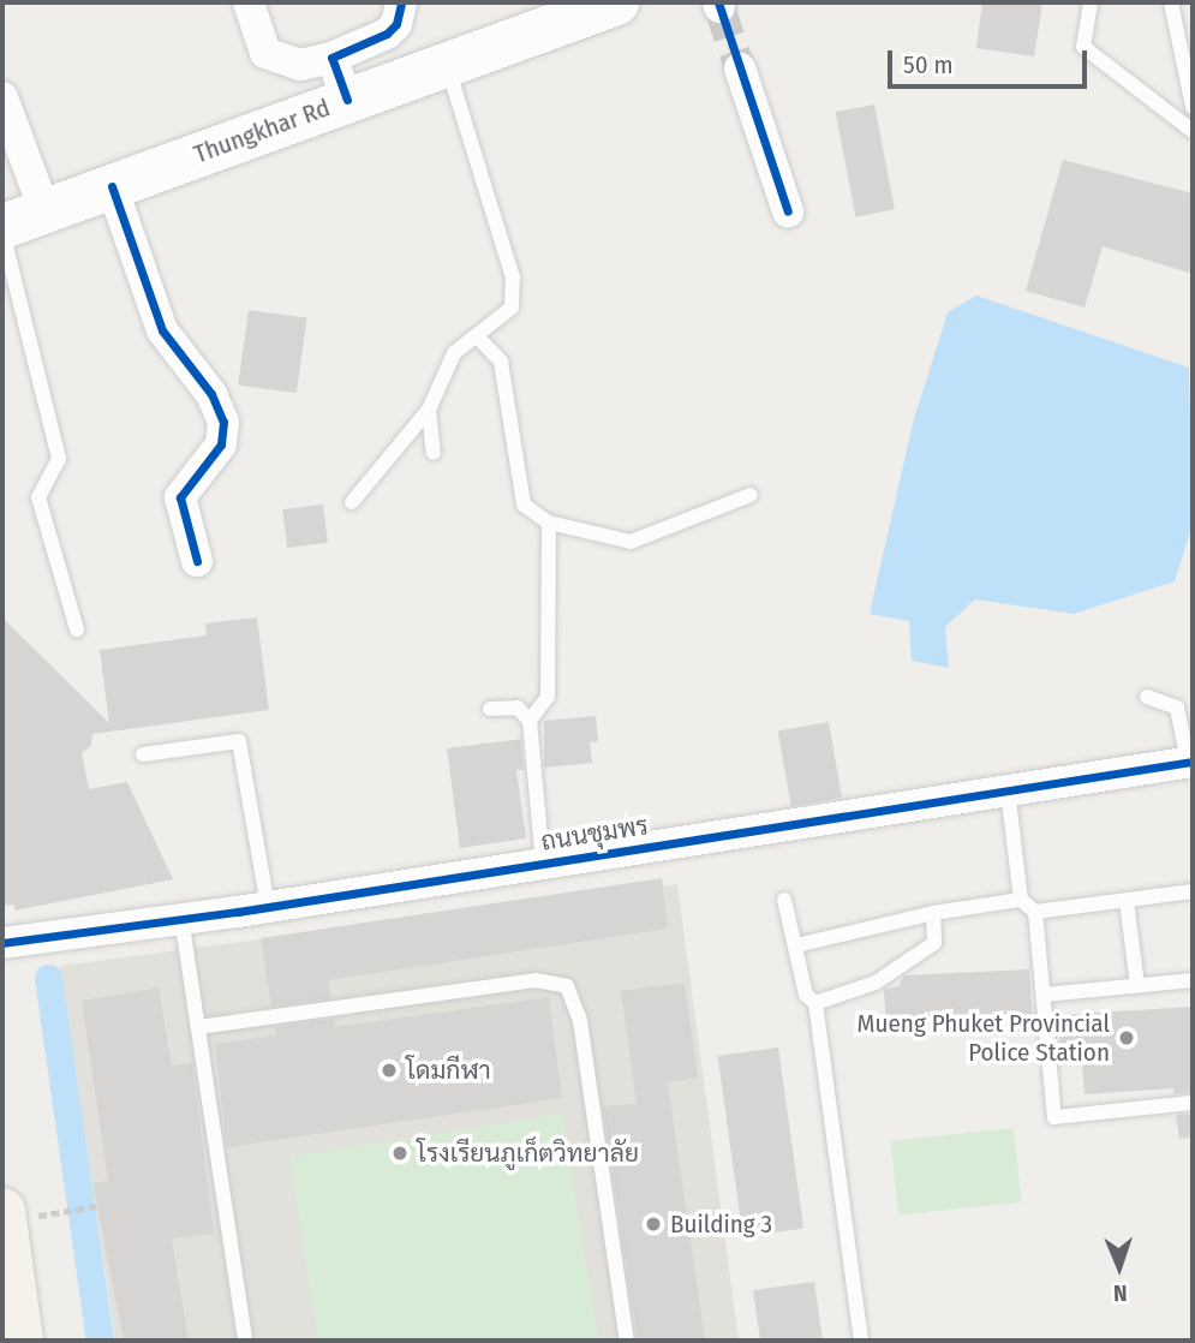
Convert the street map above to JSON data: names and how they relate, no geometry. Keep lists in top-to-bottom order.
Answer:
{
  "streets": {
    "main road": ["Thungkhar Rd"],
    "street": ["ถนนชุมพร"]
  },
  "places": [
    "Mueng Phuket Provincial Police Station",
    "โดมกีฬา",
    "โรงเรียนภูเก็ตวิทยาลัย",
    "Building 3"
  ],
  "scale_bar": "50 m",
  "north": "bottom"
}
